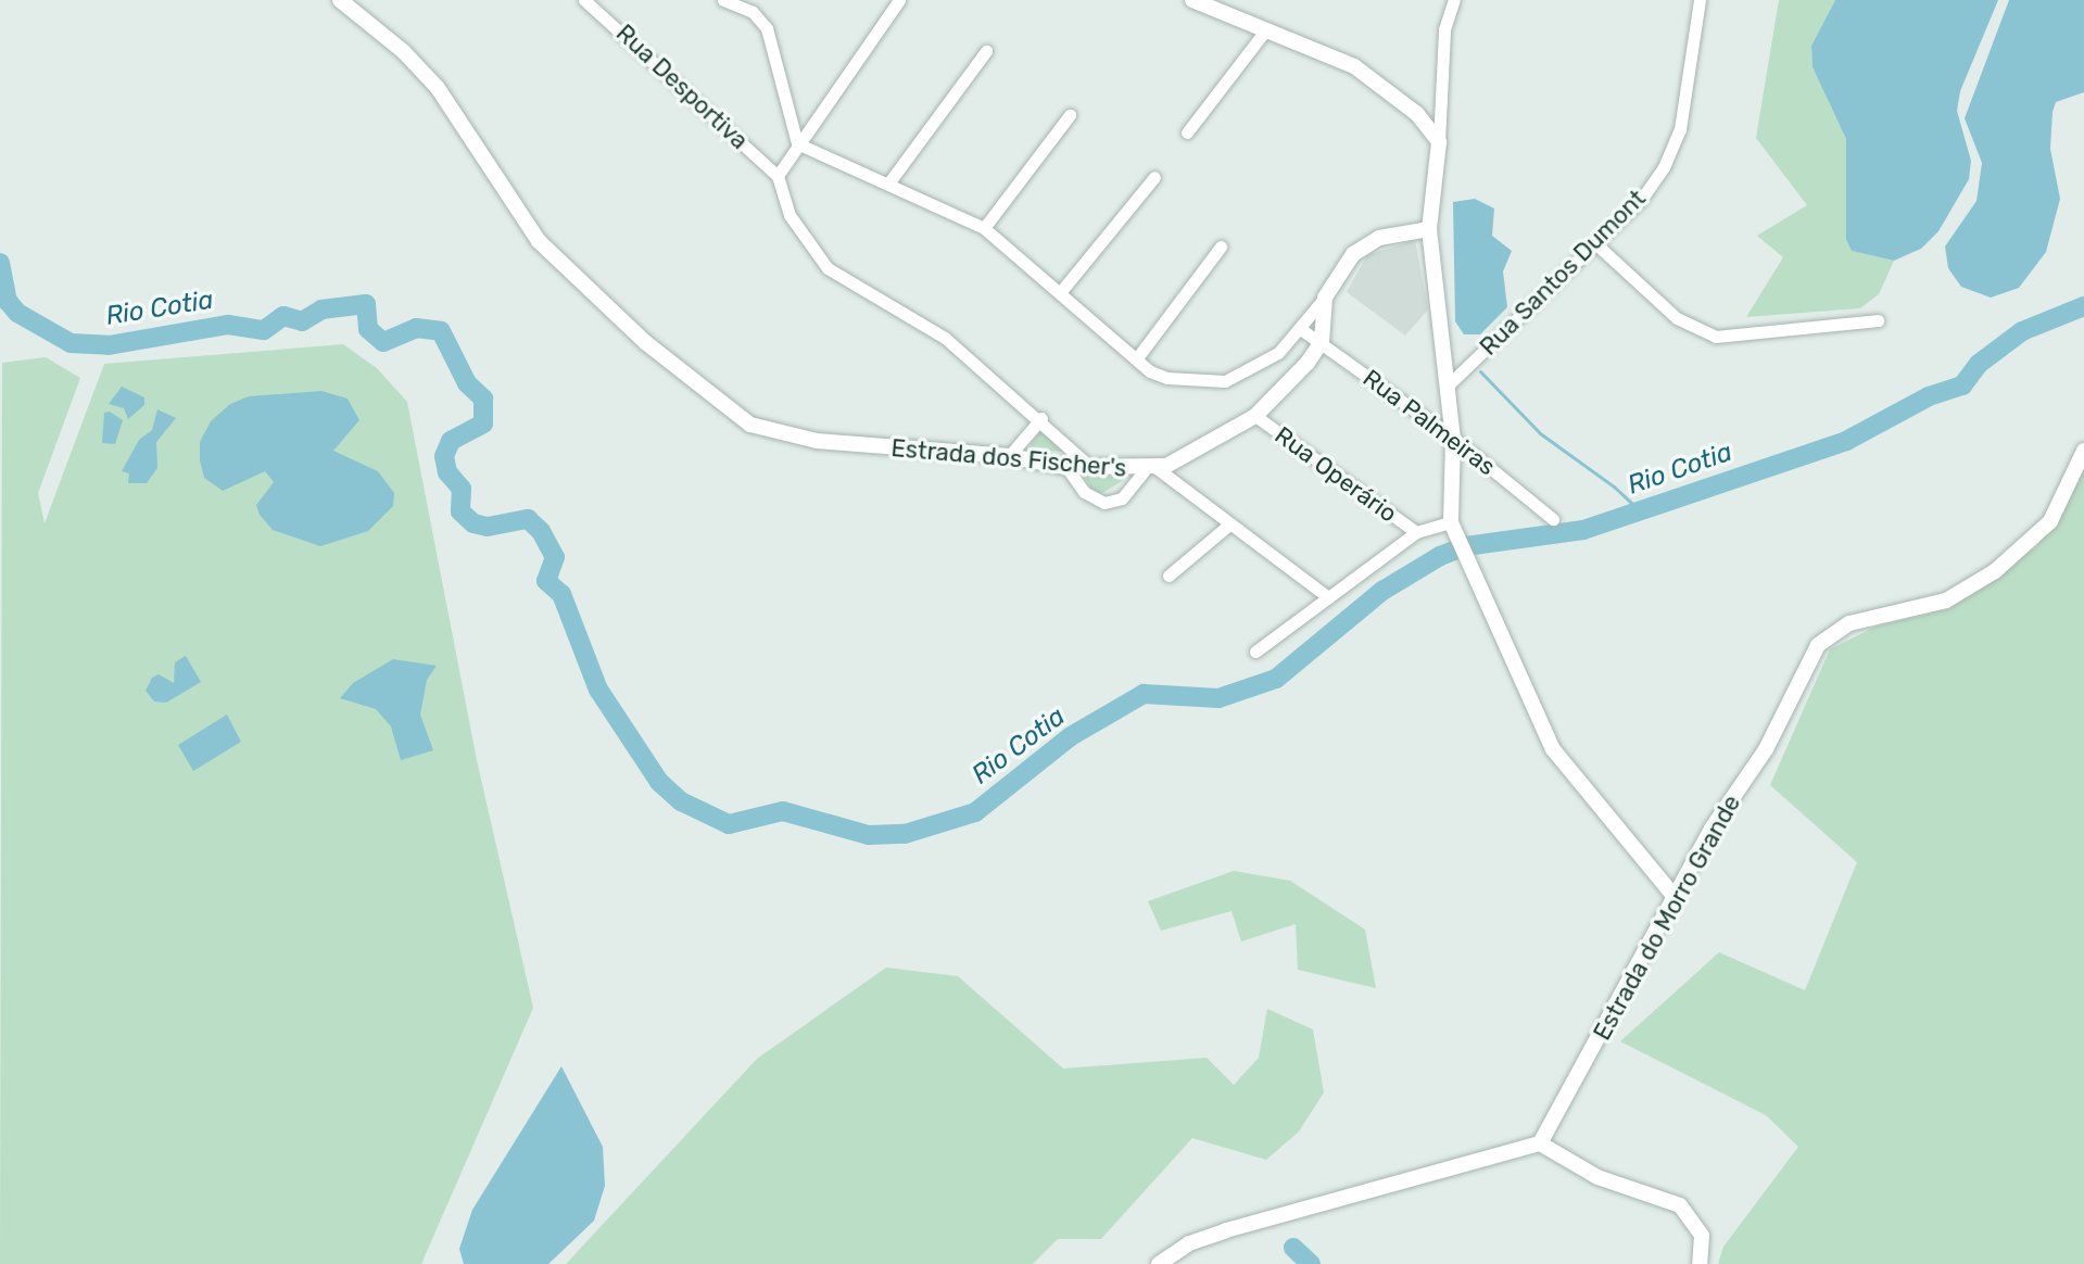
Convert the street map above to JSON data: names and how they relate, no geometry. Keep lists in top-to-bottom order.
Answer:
{
  "streets": {
    "street": [
      "Rua Desportiva",
      "Rua Santos Dumont",
      "Rua Palmeiras",
      "Estrada dos Fischer's",
      "Rua Operário",
      "Estrada do Morro Grande"
    ]
  },
  "crossings": [
    ["Rua Palmeiras", "Estrada dos Fischer's"],
    ["Estrada dos Fischer's", "Rua Operário"]
  ],
  "water": ["Rio Cotia"]
}
